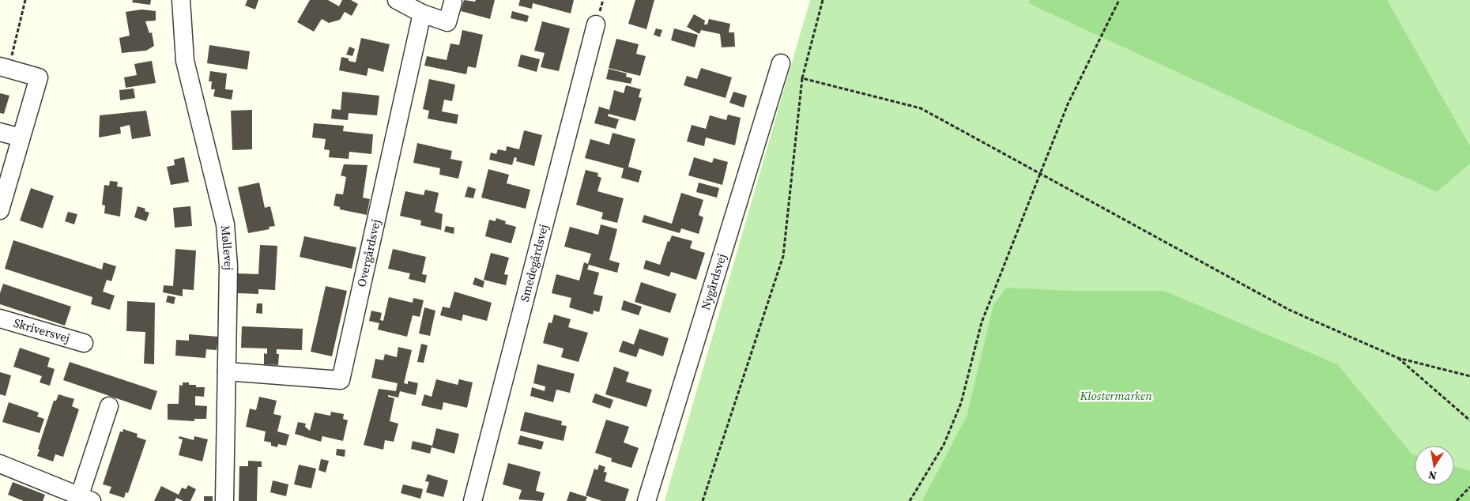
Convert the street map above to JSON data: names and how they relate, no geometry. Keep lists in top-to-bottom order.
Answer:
{
  "streets": {
    "street": [
      "Møllevej",
      "Overgårdsvej",
      "Smedegårdsvej",
      "Nygårdsvej",
      "Skriversvej"
    ]
  },
  "crossings": [
    ["Møllevej", "Overgårdsvej"]
  ],
  "parks": ["Klostermarken"],
  "north": "bottom"
}
